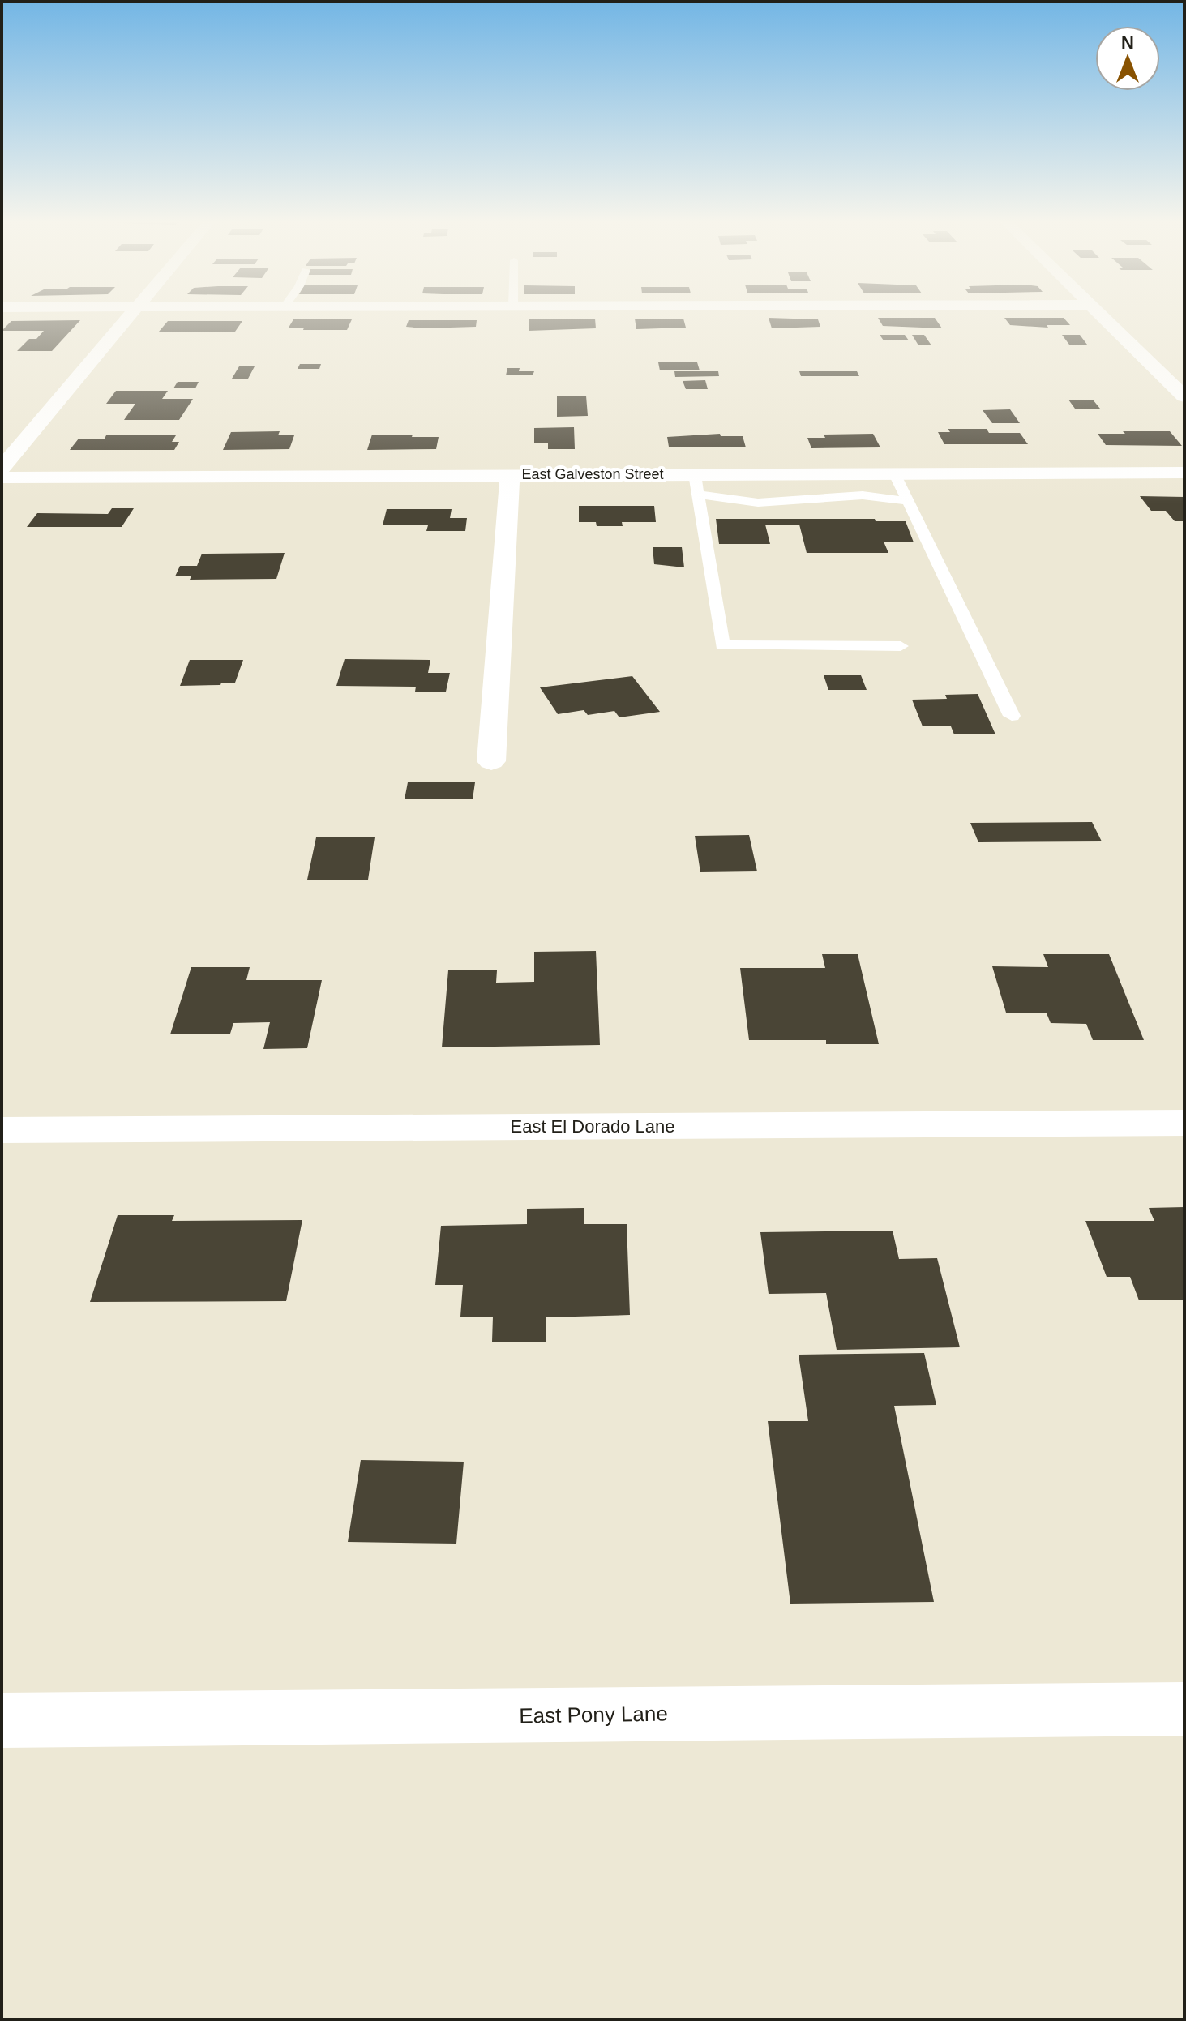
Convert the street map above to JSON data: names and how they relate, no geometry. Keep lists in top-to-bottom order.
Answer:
{
  "streets": {
    "street": ["East Galveston Street", "East El Dorado Lane", "East Pony Lane"]
  },
  "north": "top"
}
